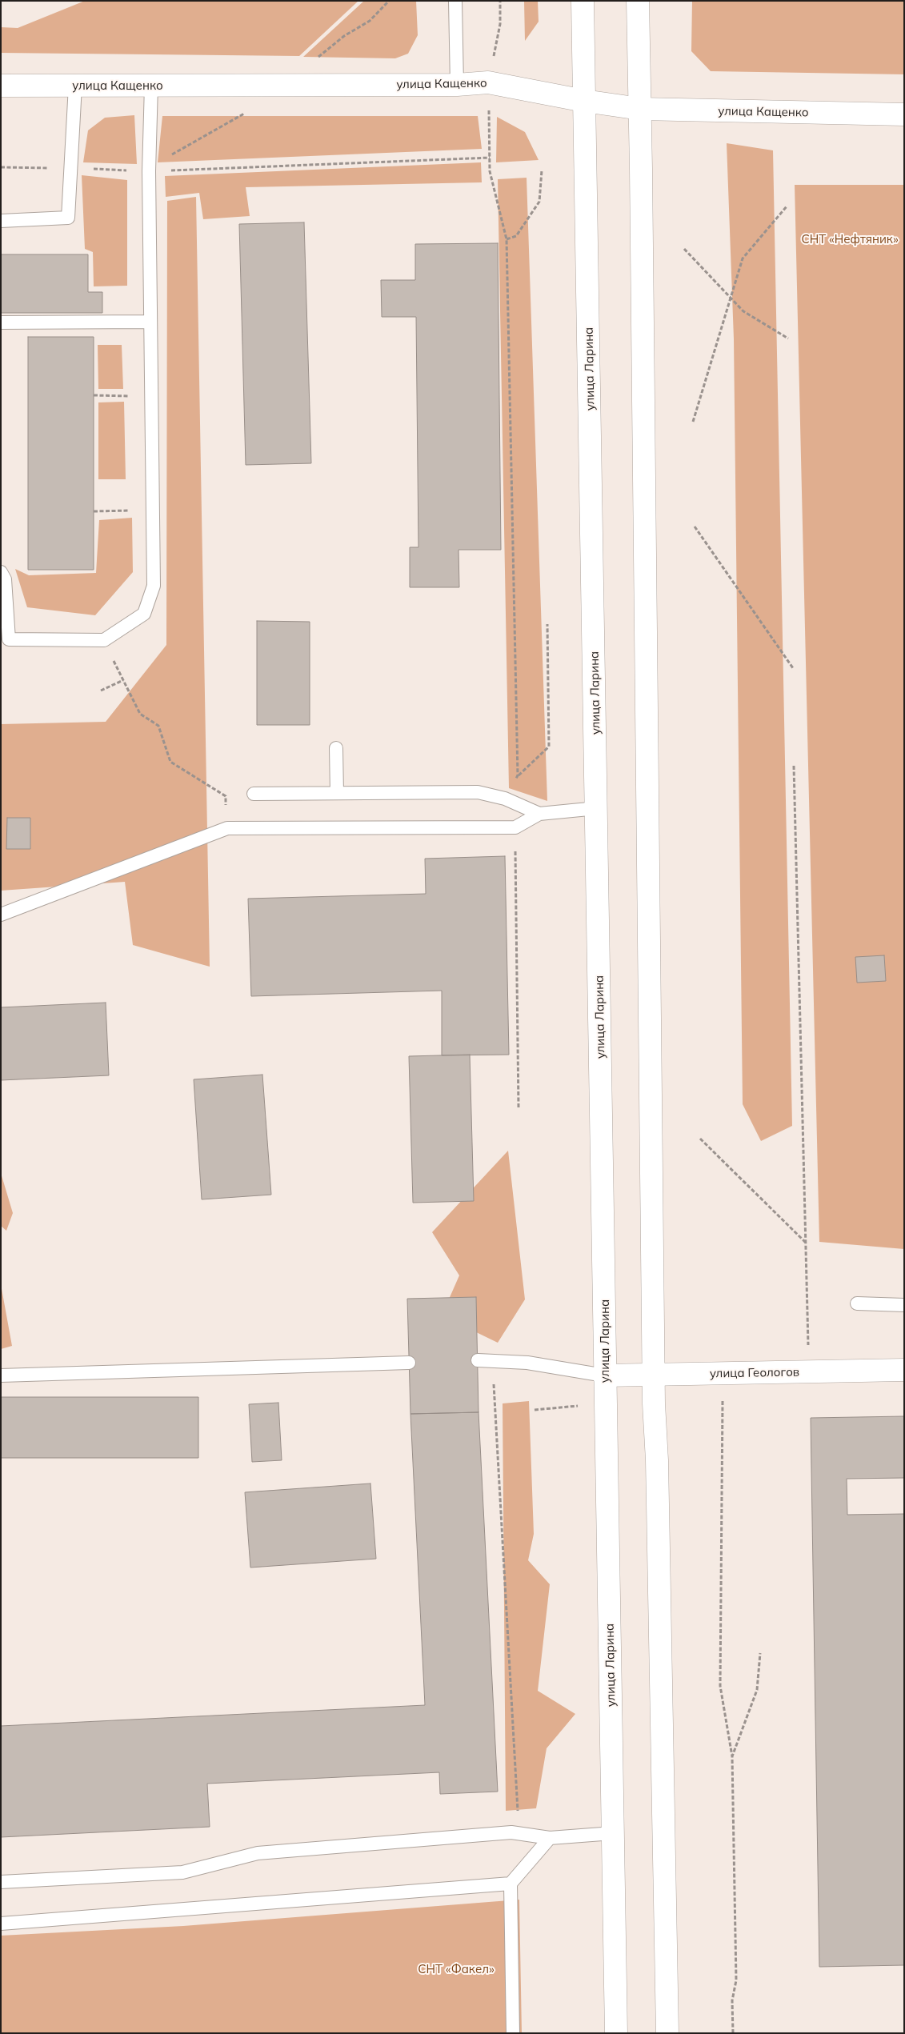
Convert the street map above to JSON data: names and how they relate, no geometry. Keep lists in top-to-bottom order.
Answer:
{
  "streets": {
    "main road": ["улица Кащенко", "улица Ларина", "улица Геологов"]
  },
  "crossings": [
    ["улица Кащенко", "улица Ларина"],
    ["улица Ларина", "улица Геологов"]
  ],
  "parks": ["СНТ «Нефтяник»", "СНТ «Факел»"]
}
